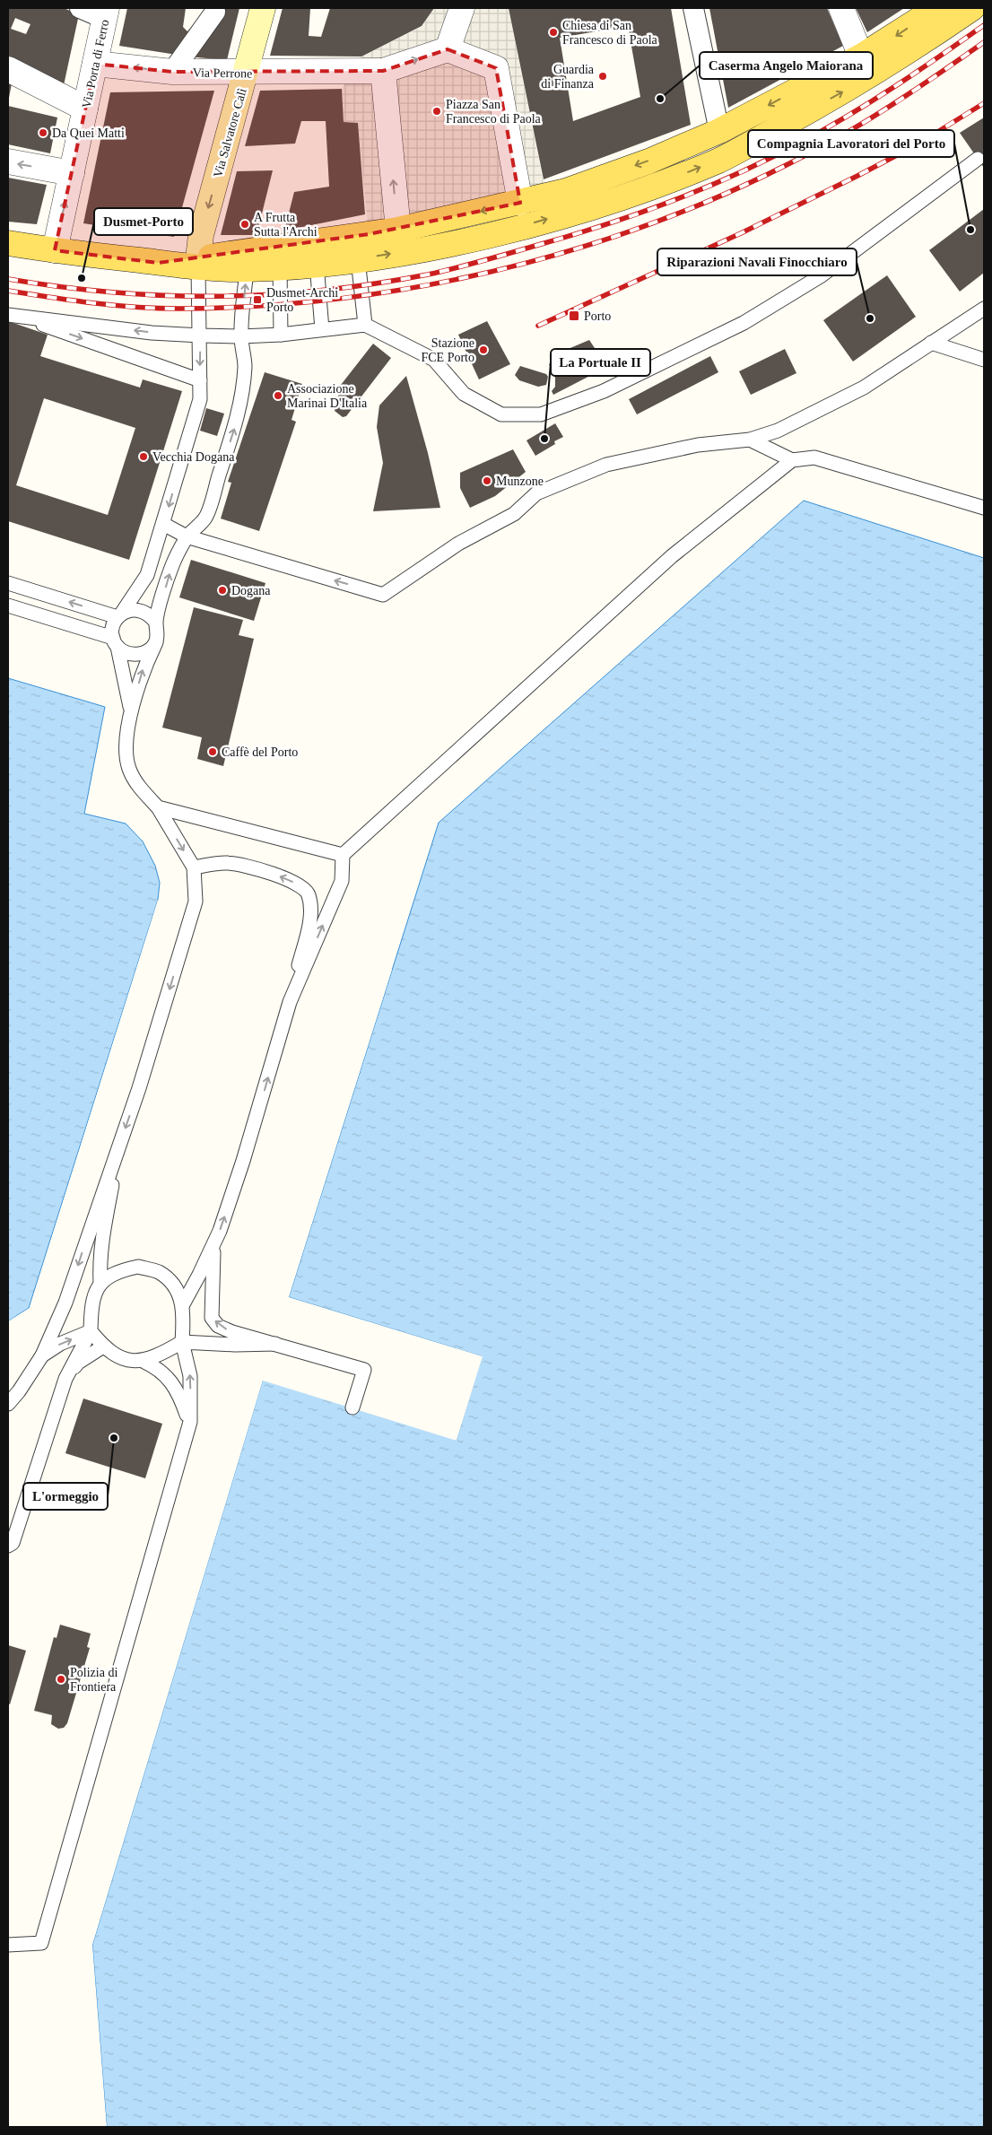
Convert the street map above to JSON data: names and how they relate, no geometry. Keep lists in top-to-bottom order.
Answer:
{
  "streets": {
    "main road": ["Via Salvatore Calì"],
    "street": ["Via Porta di Ferro", "Via Perrone"]
  },
  "crossings": [
    ["Via Porta di Ferro", "Via Perrone"],
    ["Via Perrone", "Via Salvatore Calì"]
  ],
  "one_way": ["Via Salvatore Calì"],
  "places": {
    "other": [
      "Chiesa di San Francesco di Paola",
      "Guardia di Finanza",
      "Caserma Angelo Maiorana",
      "Piazza San Francesco di Paola",
      "Da Quei Matti",
      "A Frutta Sutta l'Archi",
      "Compagnia Lavoratori del Porto",
      "Dusmet-Porto",
      "Riparazioni Navali Finocchiaro",
      "Stazione FCE Porto",
      "Associazione Marinai D'Italia",
      "La Portuale II",
      "Vecchia Dogana",
      "Munzone",
      "Dogana",
      "Caffè del Porto",
      "L'ormeggio",
      "Polizia di Frontiera"
    ],
    "transit": ["Dusmet-Archi Porto", "Porto"]
  }
}
